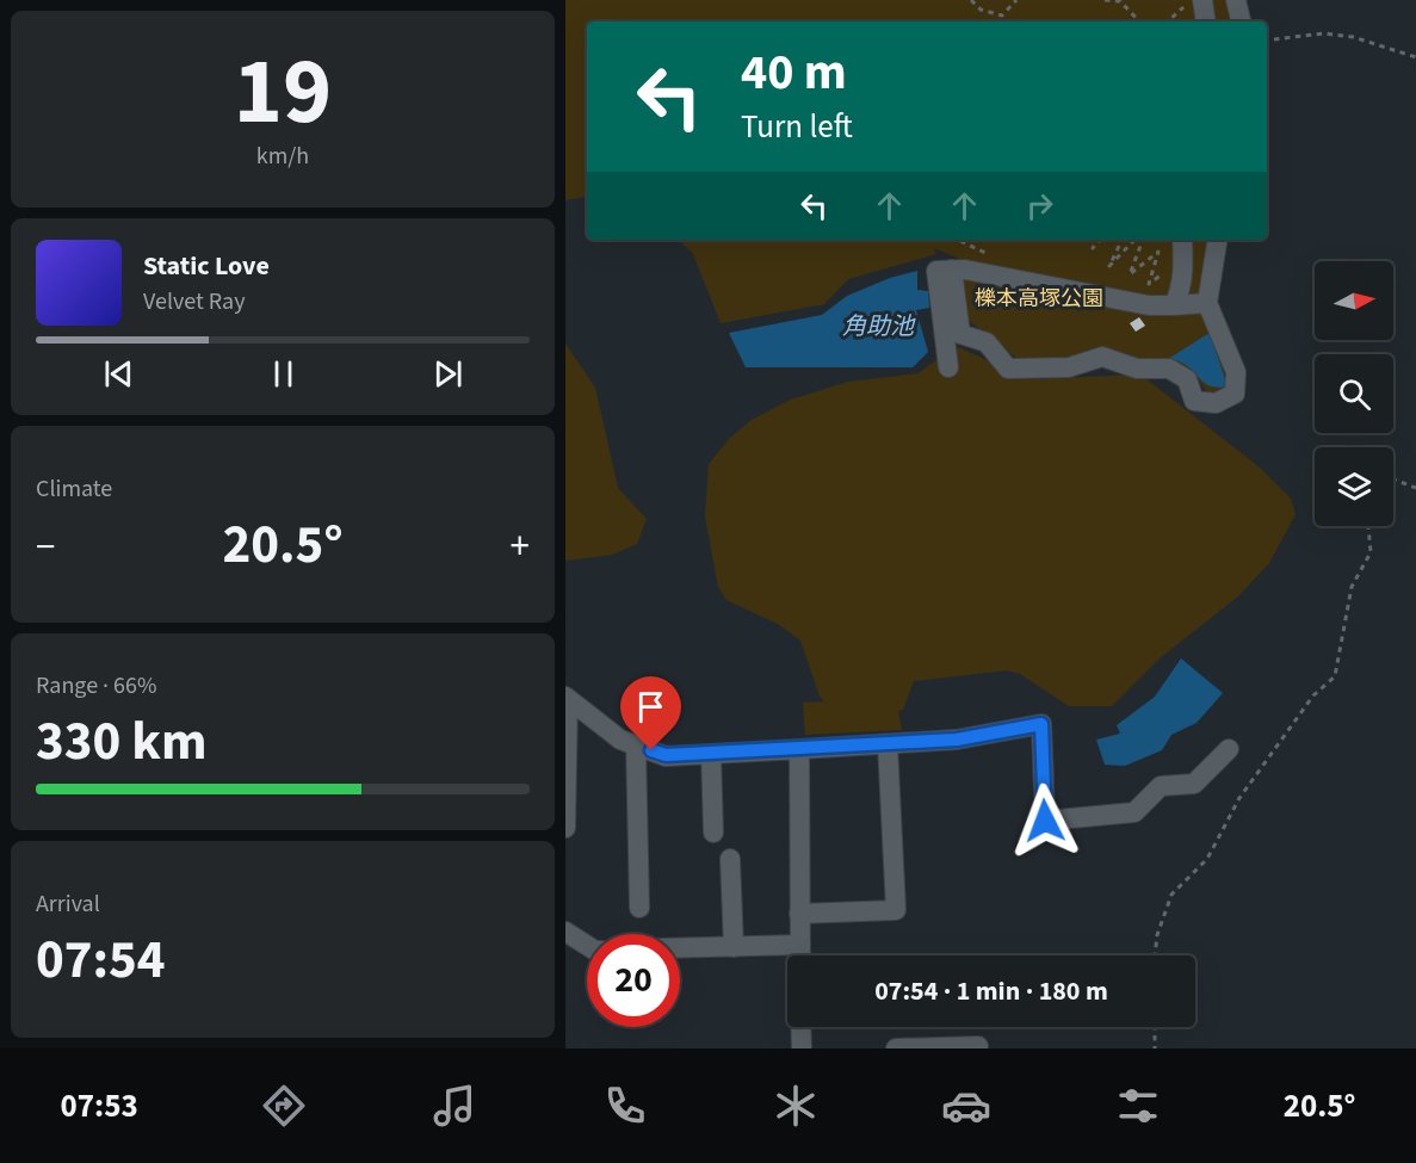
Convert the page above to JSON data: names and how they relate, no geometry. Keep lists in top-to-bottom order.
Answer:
{
  "water": ["角助池"],
  "parks": ["櫟本高塚公園"],
  "north": "right",
  "page": {
    "tile": [
      ["19", "km/h"],
      "Climate",
      ["Range · 66%", "330 km"],
      ["Arrival", "07:54"]
    ],
    "turn": ["40 m", "Turn left"],
    "song": ["Static Love", "Velvet Ray"],
    "heat": ["−", "20.5°", "+"],
    "limit": "20",
    "trip": "07:54 · 1 min · 180 m",
    "tabs": ["07:53", "20.5°"]
  }
}
